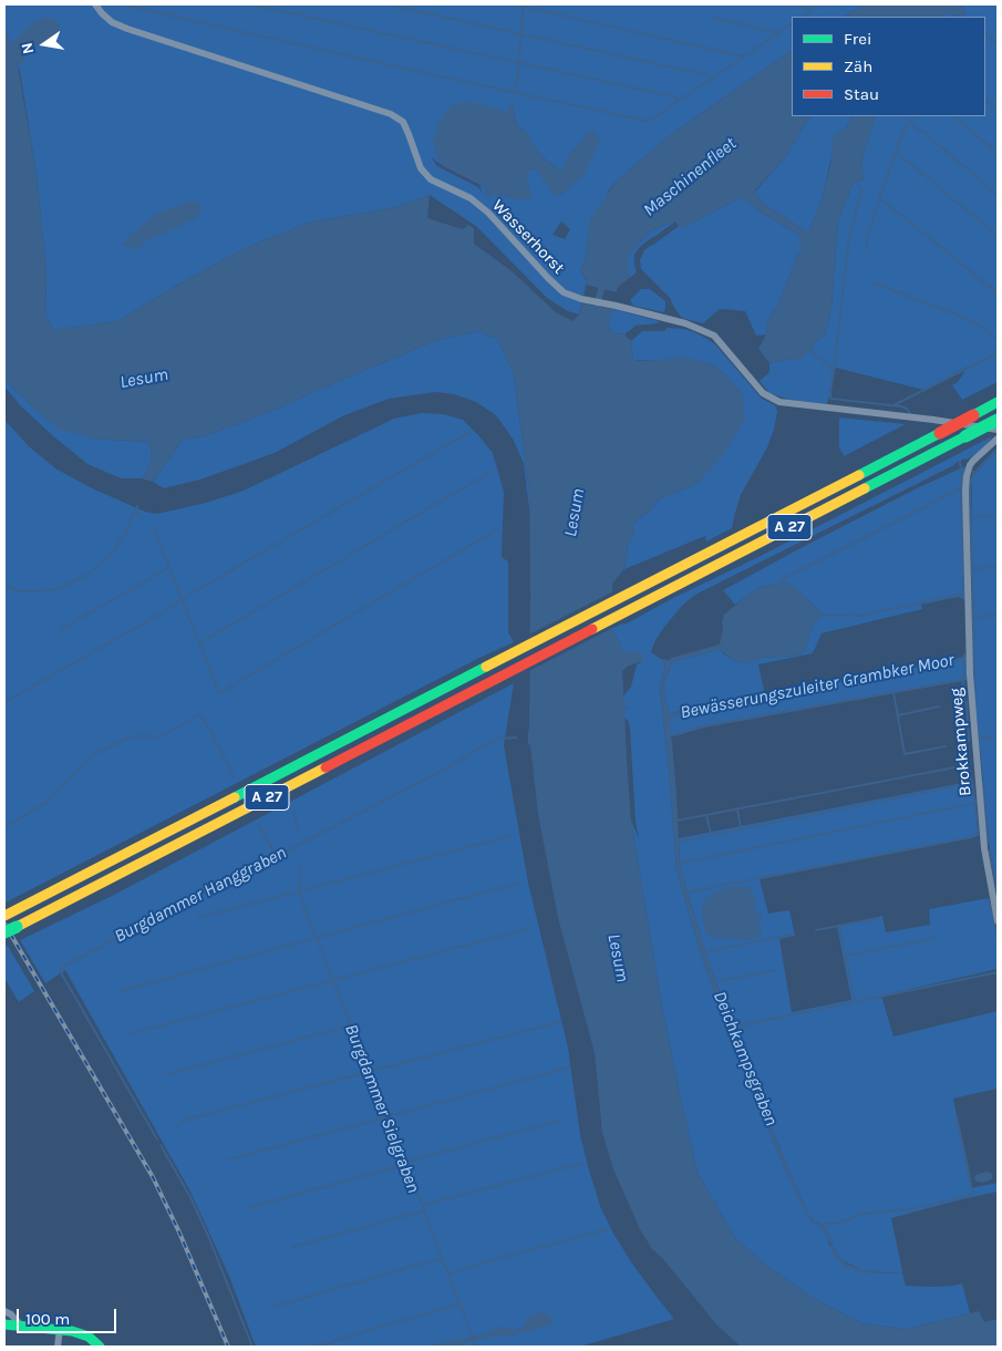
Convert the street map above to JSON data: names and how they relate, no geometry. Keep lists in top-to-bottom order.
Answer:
{
  "streets": {
    "main road": ["A 27"],
    "street": ["Wasserhorst", "Brokkampweg"]
  },
  "water": [
    "Maschinenfleet",
    "Lesum",
    "Bewässerungszuleiter Grambker Moor",
    "Burgdammer Hanggraben",
    "Deichkampsgraben",
    "Burgdammer Sielgraben"
  ],
  "legend": ["Frei", "Zäh", "Stau"],
  "scale_bar": "100 m",
  "north": "left"
}
